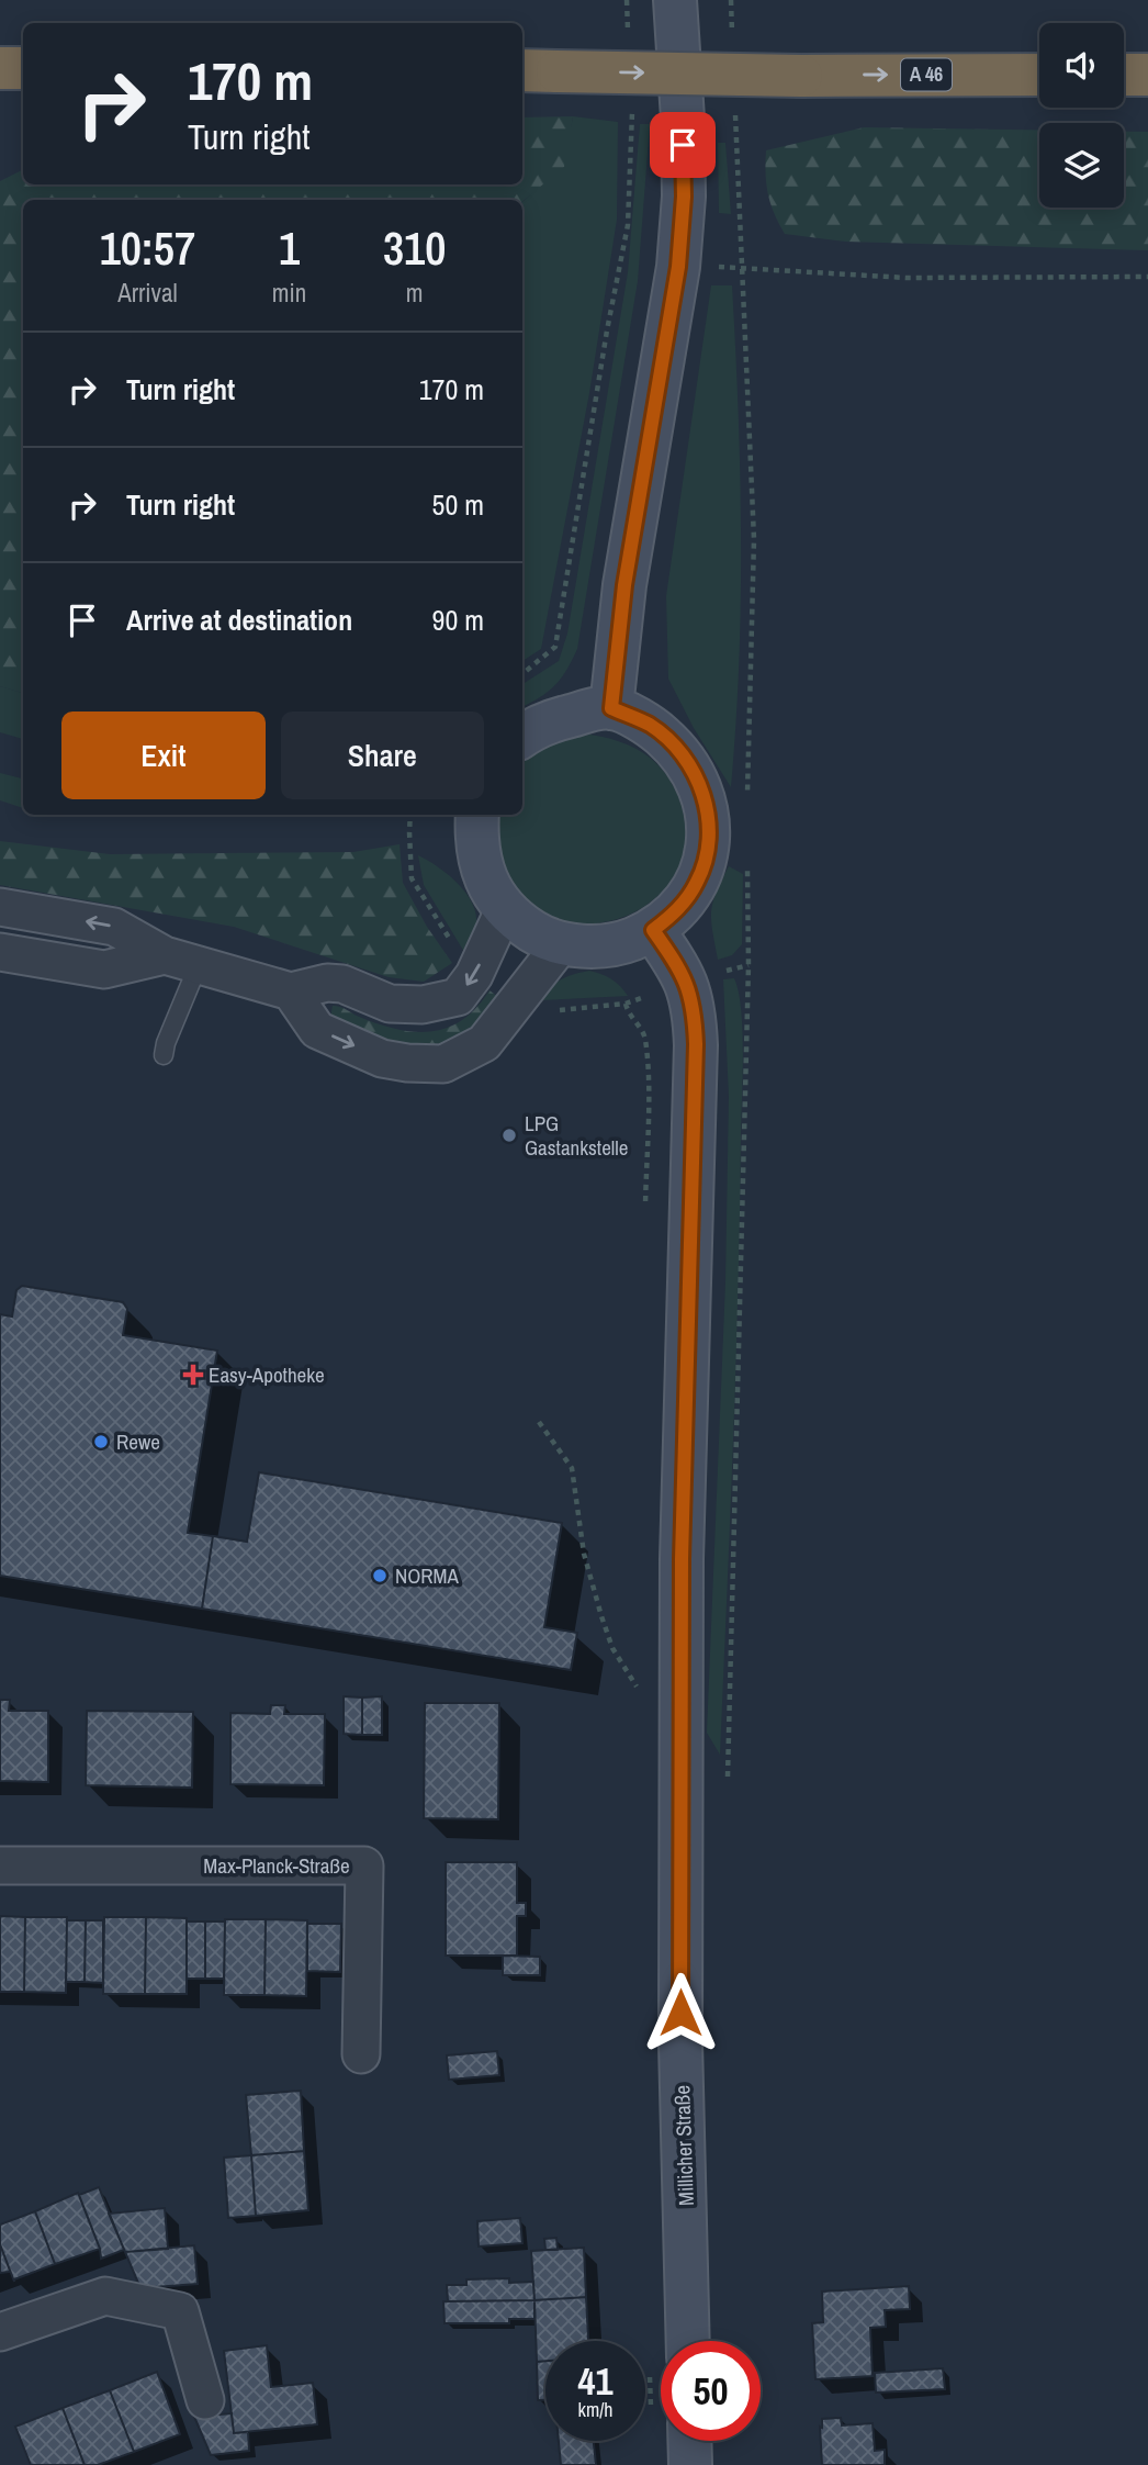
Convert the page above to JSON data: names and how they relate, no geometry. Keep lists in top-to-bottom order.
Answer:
{
  "streets": {
    "highway": ["A 46"],
    "main road": ["Millicher Straße"],
    "street": ["Max-Planck-Straße"]
  },
  "places": {
    "other": ["LPG Gastankstelle", "Rewe", "NORMA"],
    "health": ["Easy-Apotheke"]
  },
  "page": {
    "turn": ["170 m", "Turn right"],
    "eta": [
      "10:57",
      "Arrival",
      "1",
      "min",
      "310",
      "m"
    ],
    "list": [
      {
        "name": "Turn right",
        "value": "170 m"
      },
      {
        "name": "Turn right",
        "value": "50 m"
      },
      {
        "name": "Arrive at destination",
        "value": "90 m"
      }
    ],
    "buttons": ["Exit", "Share"],
    "speed": "41 km/h",
    "limit": "50"
  }
}
